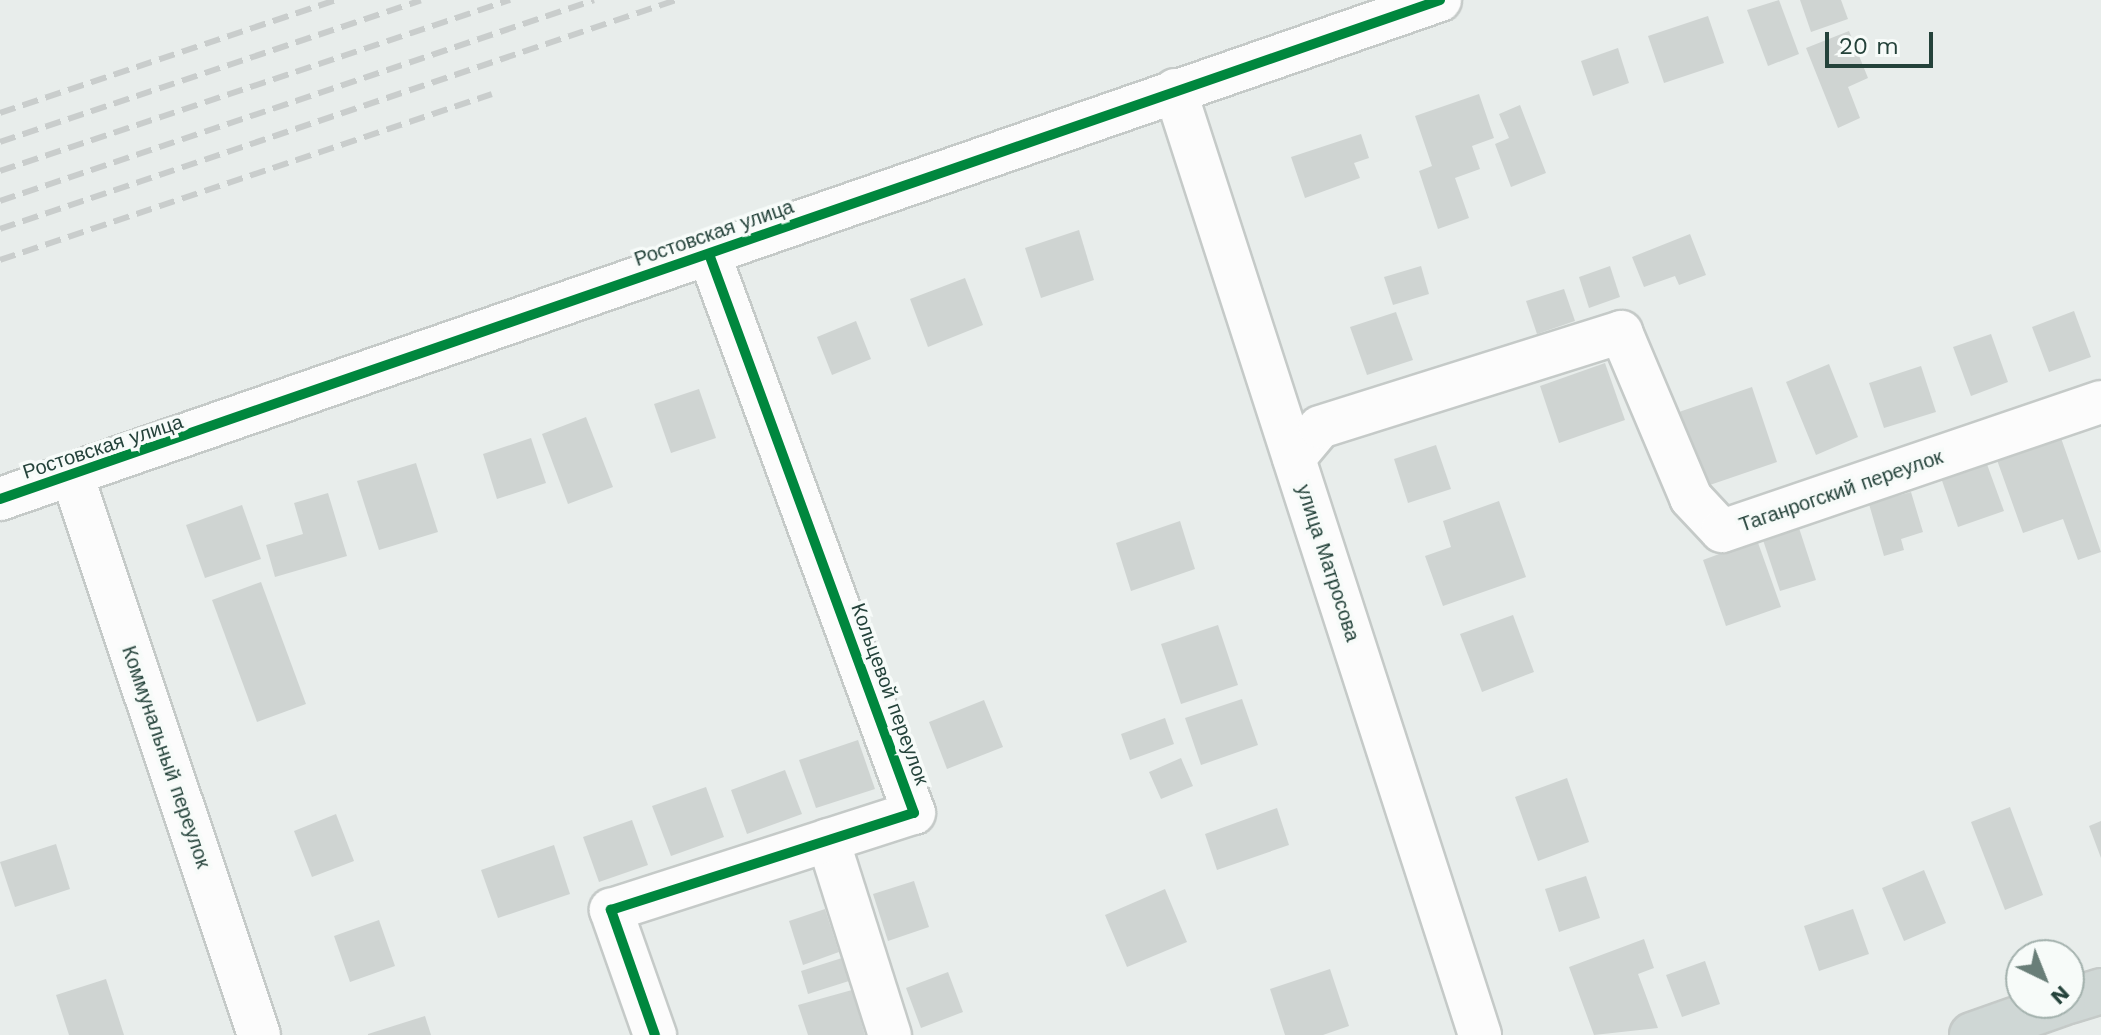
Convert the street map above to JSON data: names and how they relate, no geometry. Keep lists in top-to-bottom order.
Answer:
{
  "streets": {
    "street": [
      "Ростовская улица",
      "Таганрогский переулок",
      "улица Матросова",
      "Кольцевой переулок",
      "Коммунальный переулок"
    ]
  },
  "crossings": [
    ["Ростовская улица", "улица Матросова"],
    ["Ростовская улица", "Кольцевой переулок"],
    ["Ростовская улица", "Коммунальный переулок"],
    ["Таганрогский переулок", "улица Матросова"]
  ],
  "scale_bar": "20 m",
  "north": "bottom right"
}
